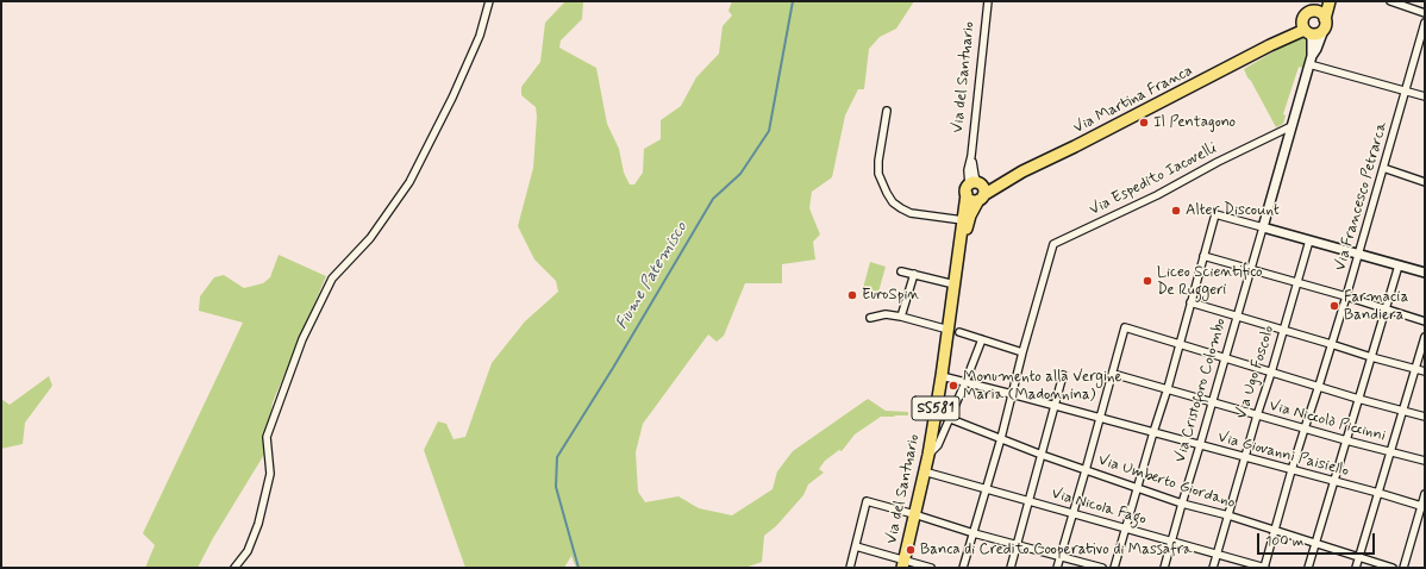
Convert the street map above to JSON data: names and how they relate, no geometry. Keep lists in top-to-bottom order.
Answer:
{
  "streets": {
    "main road": ["Via del Santuario", "Via Martina Franca", "SS581"],
    "street": [
      "Via Espedito Iacovelli",
      "Via Francesco Petrarca",
      "Via Ugo Foscolo",
      "Via Cristoforo Colombo",
      "Via Niccolò Piccinni",
      "Via Giovanni Paisiello",
      "Via Umberto Giordano",
      "Via Nicola Fago"
    ]
  },
  "crossings": [
    ["Via del Santuario", "Via Martina Franca"],
    ["Via del Santuario", "Via Giovanni Paisiello"],
    ["Via del Santuario", "Via Umberto Giordano"],
    ["Via del Santuario", "Via Nicola Fago"],
    ["Via Martina Franca", "Via Cristoforo Colombo"],
    ["Via Espedito Iacovelli", "Via Cristoforo Colombo"],
    ["Via Francesco Petrarca", "Via Niccolò Piccinni"],
    ["Via Francesco Petrarca", "Via Giovanni Paisiello"],
    ["Via Francesco Petrarca", "Via Umberto Giordano"],
    ["Via Francesco Petrarca", "Via Nicola Fago"],
    ["Via Ugo Foscolo", "Via Niccolò Piccinni"],
    ["Via Ugo Foscolo", "Via Giovanni Paisiello"],
    ["Via Ugo Foscolo", "Via Umberto Giordano"],
    ["Via Ugo Foscolo", "Via Nicola Fago"],
    ["Via Cristoforo Colombo", "Via Niccolò Piccinni"],
    ["Via Cristoforo Colombo", "Via Giovanni Paisiello"],
    ["Via Cristoforo Colombo", "Via Umberto Giordano"],
    ["Via Cristoforo Colombo", "Via Nicola Fago"]
  ],
  "water": ["Fiume Patemisco"],
  "places": [
    "Il Pentagono",
    "Alter Discount",
    "Liceo Scientifico De Ruggeri",
    "EuroSpin",
    "Farmacia Bandiera",
    "Monumento alla Vergine Maria (Madonnina)",
    "Banca di Credito Cooperativo di Massafra"
  ],
  "scale_bar": "100 m"
}
